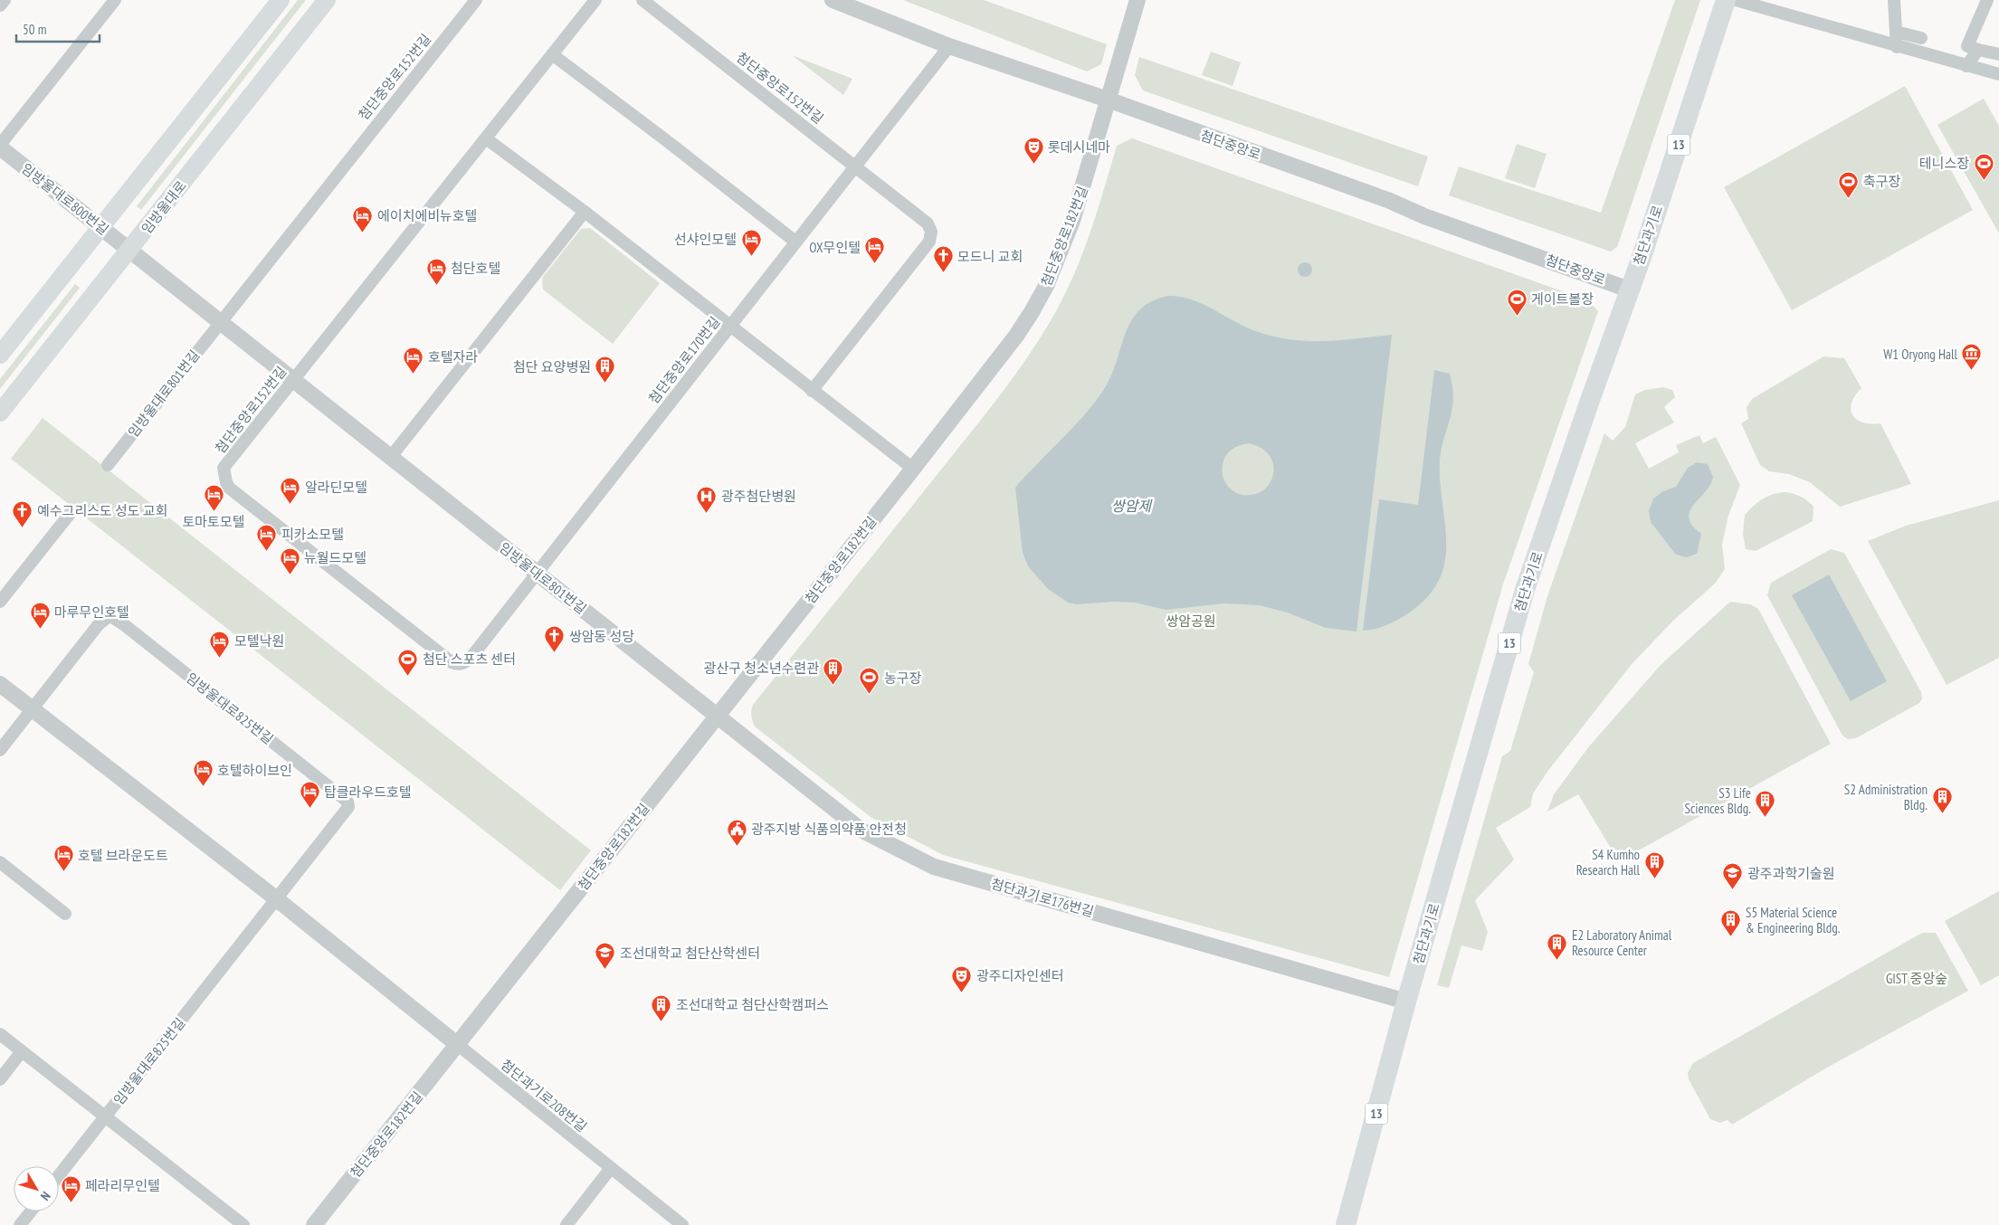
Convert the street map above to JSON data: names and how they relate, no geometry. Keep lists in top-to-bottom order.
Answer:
{
  "streets": {
    "main road": ["13", "임방울대로", "첨단과기로"],
    "street": [
      "첨단중앙로152번길",
      "첨단중앙로",
      "임방울대로800번길",
      "첨단중앙로182번길",
      "첨단중앙로170번길",
      "임방울대로801번길",
      "임방울대로825번길",
      "첨단과기로176번길",
      "첨단과기로208번길"
    ]
  },
  "crossings": [
    ["첨단중앙로152번길", "첨단중앙로170번길"],
    ["첨단중앙로152번길", "임방울대로801번길"],
    ["첨단중앙로", "첨단과기로"],
    ["첨단중앙로", "첨단중앙로182번길"],
    ["첨단중앙로", "첨단중앙로170번길"],
    ["임방울대로800번길", "임방울대로"],
    ["임방울대로800번길", "임방울대로801번길"],
    ["임방울대로", "임방울대로801번길"],
    ["첨단과기로", "첨단과기로176번길"],
    ["첨단중앙로182번길", "임방울대로801번길"],
    ["첨단중앙로182번길", "첨단과기로176번길"],
    ["첨단중앙로182번길", "첨단과기로208번길"],
    ["첨단중앙로170번길", "임방울대로801번길"],
    ["임방울대로801번길", "첨단과기로176번길"]
  ],
  "water": ["쌍암제"],
  "parks": ["쌍암공원", "GIST 중앙숲"],
  "places": {
    "theatre": ["롯데시네마", "광주디자인센터"],
    "sports": [
      "테니스장",
      "축구장",
      "게이트볼장",
      "첨단 스포츠 센터",
      "농구장"
    ],
    "hotel": [
      "에이치에비뉴호텔",
      "선샤인모텔",
      "OX무인텔",
      "첨단호텔",
      "호텔자라",
      "알라딘모텔",
      "토마토모텔",
      "피카소모텔",
      "뉴월드모텔",
      "마루무인호텔",
      "모텔낙원",
      "호텔하이브인",
      "탑클라우드호텔",
      "호텔 브라운도트",
      "페라리무인텔"
    ],
    "church": ["모드니 교회", "예수그리스도 성도 교회", "쌍암동 성당"],
    "museum": ["W1 Oryong Hall"],
    "building": [
      "첨단 요양병원",
      "광산구 청소년수련관",
      "S2 Administration Bldg.",
      "S3 Life Sciences Bldg.",
      "S4 Kumho Research Hall",
      "S5 Material Science & Engineering Bldg.",
      "E2 Laboratory Animal Resource Center",
      "조선대학교 첨단산학캠퍼스"
    ],
    "hospital": ["광주첨단병원"],
    "public building": ["광주지방 식품의약품 안전청"],
    "school or university": ["광주과학기술원", "조선대학교 첨단산학센터"]
  },
  "scale_bar": "50 m",
  "north": "bottom right"
}
